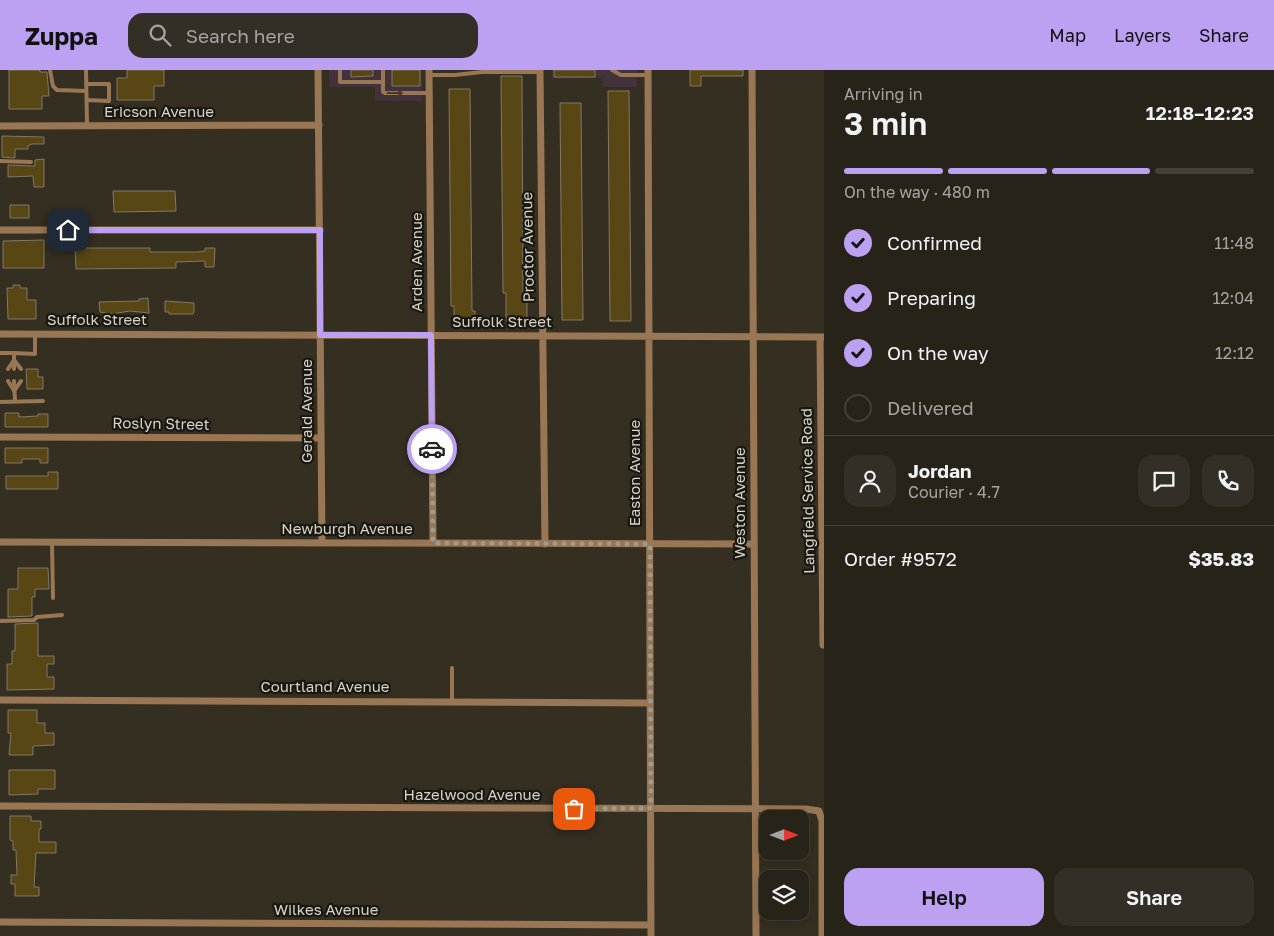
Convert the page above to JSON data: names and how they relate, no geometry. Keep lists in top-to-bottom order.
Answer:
{
  "streets": {
    "street": [
      "Ericson Avenue",
      "Proctor Avenue",
      "Arden Avenue",
      "Suffolk Street",
      "Gerald Avenue",
      "Roslyn Street",
      "Easton Avenue",
      "Langfield Service Road",
      "Weston Avenue",
      "Newburgh Avenue",
      "Courtland Avenue",
      "Hazelwood Avenue",
      "Wilkes Avenue"
    ]
  },
  "crossings": [
    ["Ericson Avenue", "Gerald Avenue"],
    ["Proctor Avenue", "Suffolk Street"],
    ["Proctor Avenue", "Newburgh Avenue"],
    ["Arden Avenue", "Suffolk Street"],
    ["Arden Avenue", "Newburgh Avenue"],
    ["Suffolk Street", "Gerald Avenue"],
    ["Suffolk Street", "Easton Avenue"],
    ["Suffolk Street", "Langfield Service Road"],
    ["Suffolk Street", "Weston Avenue"],
    ["Gerald Avenue", "Roslyn Street"],
    ["Gerald Avenue", "Newburgh Avenue"],
    ["Easton Avenue", "Newburgh Avenue"],
    ["Easton Avenue", "Courtland Avenue"],
    ["Easton Avenue", "Hazelwood Avenue"],
    ["Easton Avenue", "Wilkes Avenue"],
    ["Weston Avenue", "Newburgh Avenue"],
    ["Weston Avenue", "Hazelwood Avenue"]
  ],
  "north": "right",
  "page": {
    "header": "Zuppa",
    "search": "Search here",
    "nav": ["Map", "Layers", "Share"],
    "heading": ["3 min", "Arriving in", "12:18–12:23"],
    "panel": [
      "Jordan",
      "Courier · 4.7",
      "Order #9572",
      "$35.83"
    ],
    "bar": "On the way · 480 m",
    "list": [
      ["Confirmed", "11:48"],
      ["Preparing", "12:04"],
      ["On the way", "12:12"],
      "Delivered"
    ],
    "buttons": ["Help", "Share"]
  }
}
